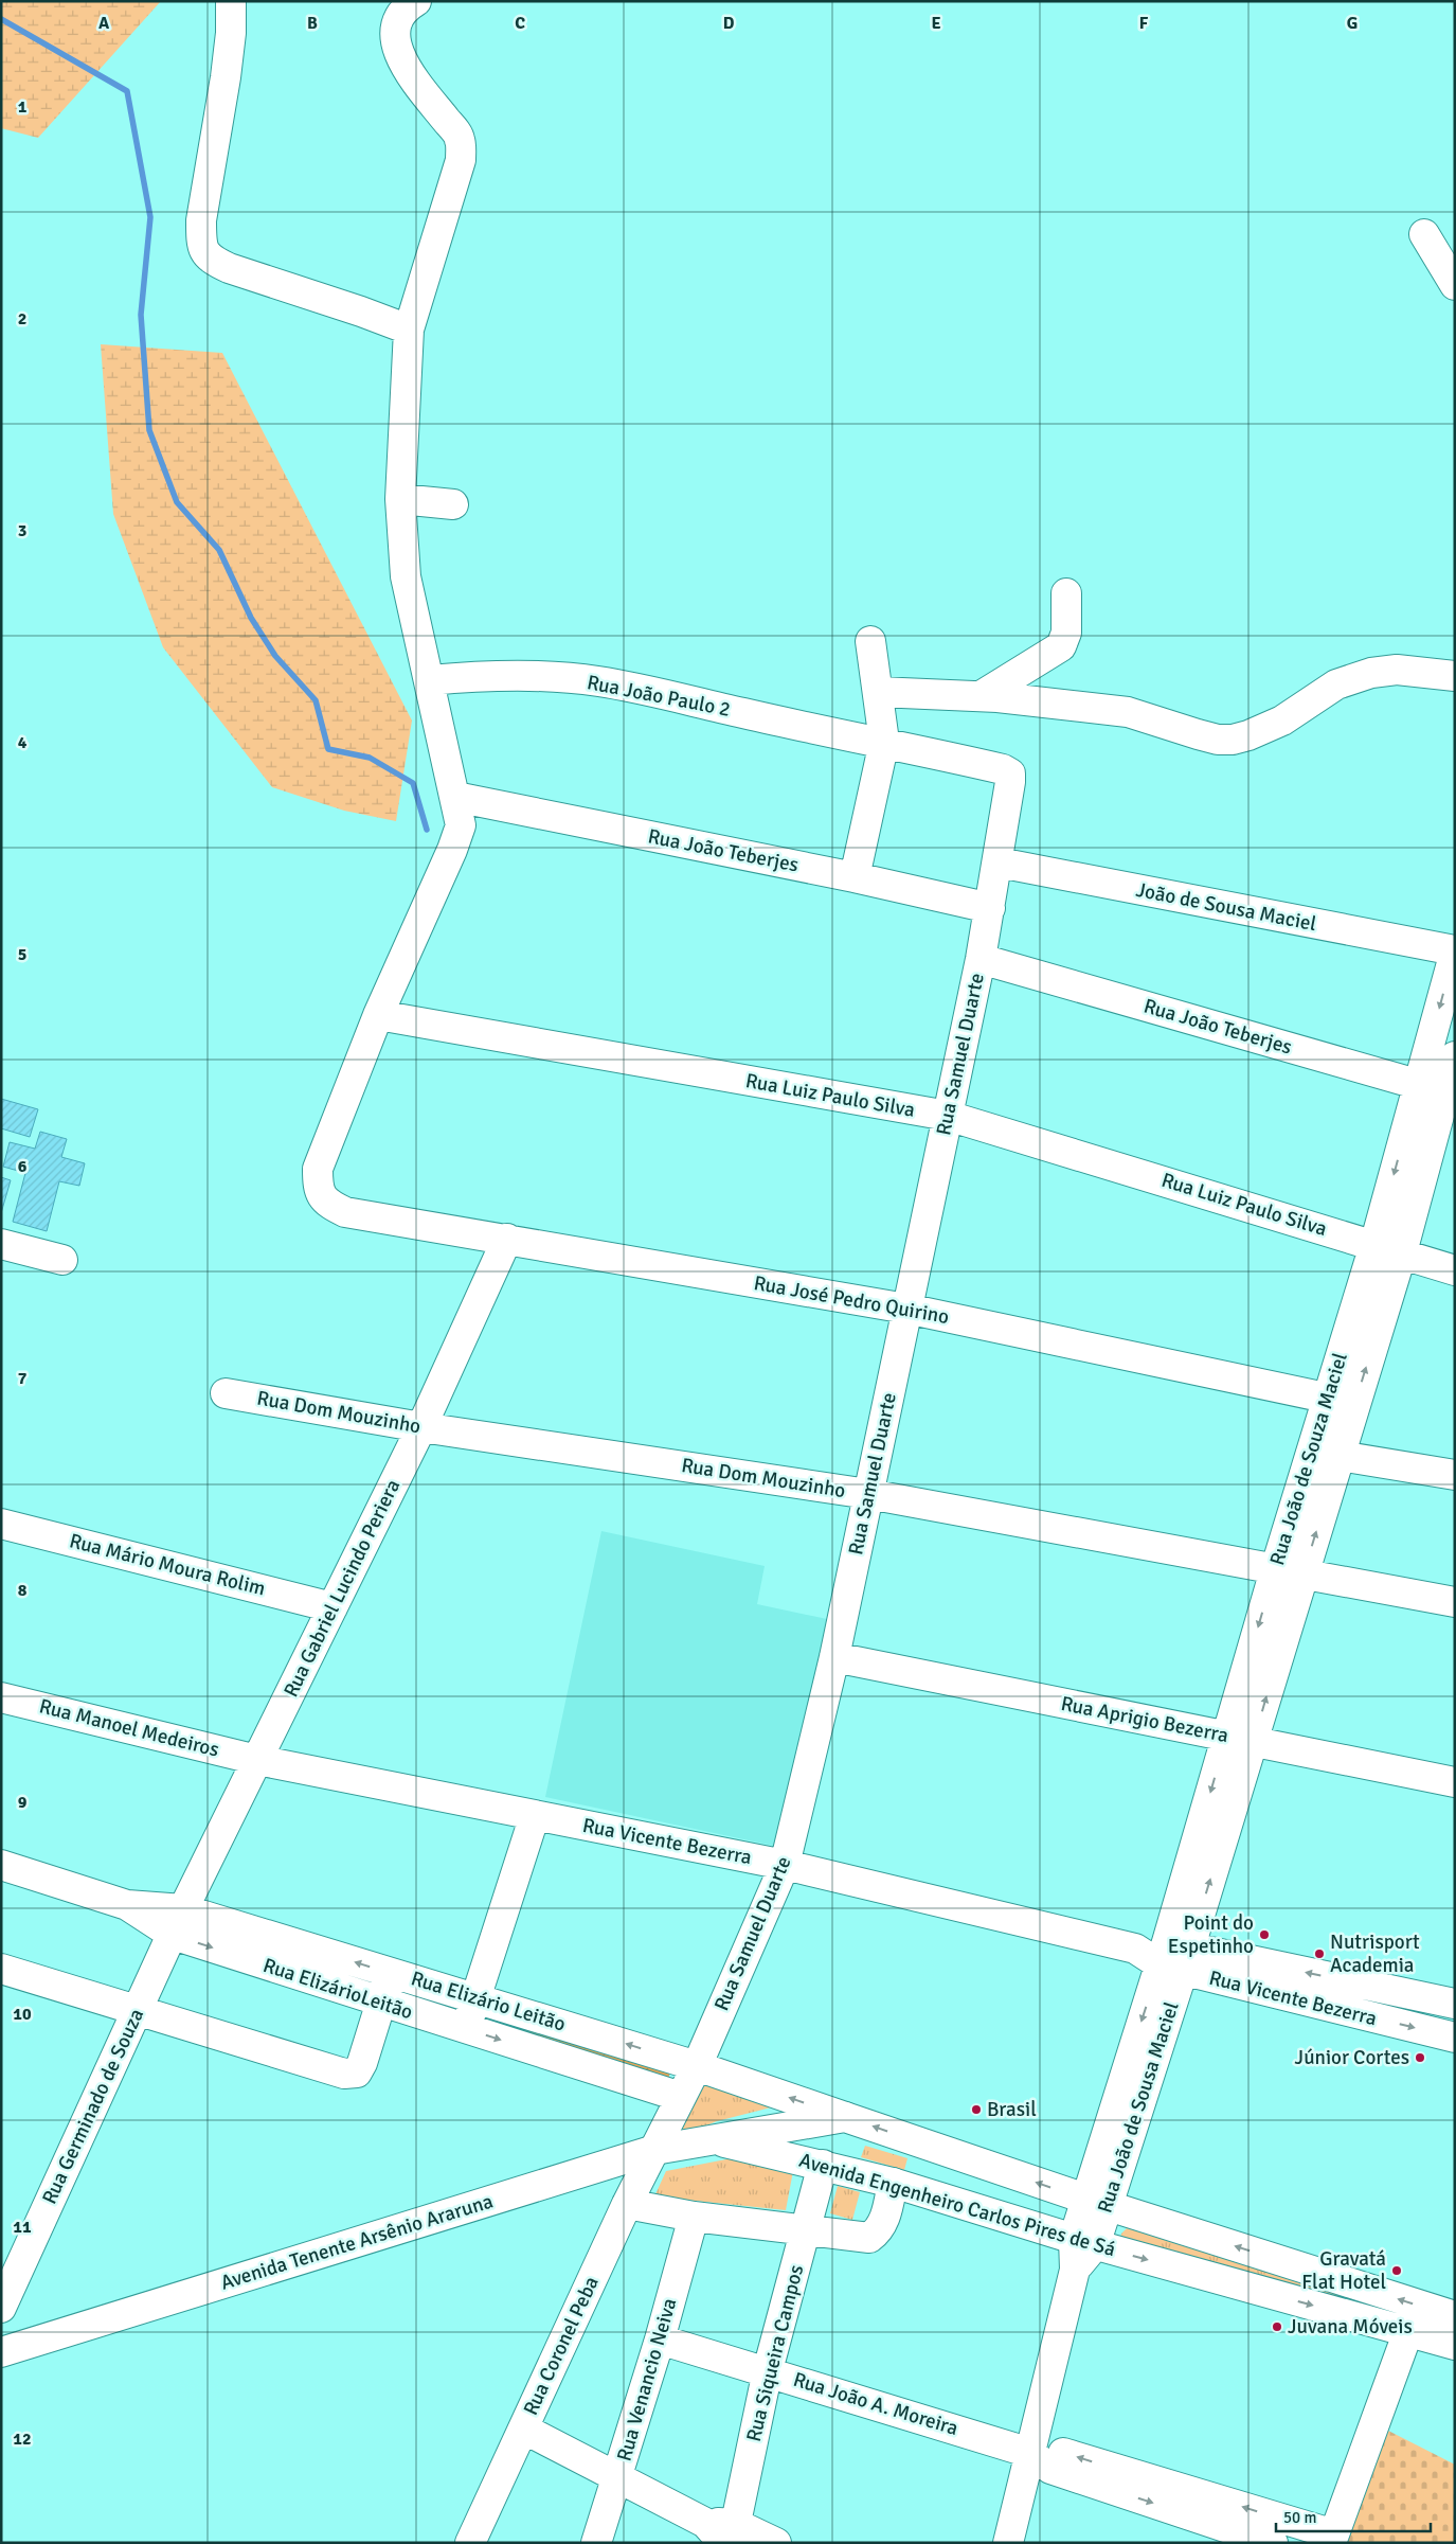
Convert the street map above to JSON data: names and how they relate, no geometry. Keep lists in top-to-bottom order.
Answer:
{
  "streets": {
    "street": [
      "Rua João Paulo 2",
      "Rua João Teberjes",
      "João de Sousa Maciel",
      "Rua Samuel Duarte",
      "Rua Luiz Paulo Silva",
      "Rua José Pedro Quirino",
      "Rua Dom Mouzinho",
      "Rua João de Souza Maciel",
      "Rua Mário Moura Rolim",
      "Rua Gabriel Lucindo Periera",
      "Rua Aprigio Bezerra",
      "Rua Manoel Medeiros",
      "Rua Vicente Bezerra",
      "Rua ElizárioLeitão",
      "Rua Elizário Leitão",
      "Rua Germinado de Souza",
      "Rua João de Sousa Maciel",
      "Avenida Engenheiro Carlos Pires de Sá",
      "Avenida Tenente Arsênio Araruna",
      "Rua Coronel Peba",
      "Rua Siqueira Campos",
      "Rua Venancio Neiva",
      "Rua João A. Moreira"
    ]
  },
  "crossings": [
    ["Rua João Paulo 2", "Rua Samuel Duarte"],
    ["Rua João Teberjes", "Rua Samuel Duarte"],
    ["Rua João Teberjes", "Rua João de Souza Maciel"],
    ["João de Sousa Maciel", "Rua Samuel Duarte"],
    ["João de Sousa Maciel", "Rua João de Souza Maciel"],
    ["Rua Samuel Duarte", "Rua Luiz Paulo Silva"],
    ["Rua Samuel Duarte", "Rua José Pedro Quirino"],
    ["Rua Samuel Duarte", "Rua Dom Mouzinho"],
    ["Rua Samuel Duarte", "Rua Aprigio Bezerra"],
    ["Rua Samuel Duarte", "Rua Vicente Bezerra"],
    ["Rua Samuel Duarte", "Rua ElizárioLeitão"],
    ["Rua Samuel Duarte", "Rua Elizário Leitão"],
    ["Rua Samuel Duarte", "Avenida Tenente Arsênio Araruna"],
    ["Rua Samuel Duarte", "Rua Coronel Peba"],
    ["Rua Luiz Paulo Silva", "Rua José Pedro Quirino"],
    ["Rua Luiz Paulo Silva", "Rua João de Souza Maciel"],
    ["Rua José Pedro Quirino", "Rua João de Souza Maciel"],
    ["Rua José Pedro Quirino", "Rua Gabriel Lucindo Periera"],
    ["Rua Dom Mouzinho", "Rua João de Souza Maciel"],
    ["Rua Dom Mouzinho", "Rua Gabriel Lucindo Periera"],
    ["Rua João de Souza Maciel", "Rua Aprigio Bezerra"],
    ["Rua João de Souza Maciel", "Rua Vicente Bezerra"],
    ["Rua João de Souza Maciel", "Rua João de Sousa Maciel"],
    ["Rua Mário Moura Rolim", "Rua Gabriel Lucindo Periera"],
    ["Rua Gabriel Lucindo Periera", "Rua Manoel Medeiros"],
    ["Rua Gabriel Lucindo Periera", "Rua Vicente Bezerra"],
    ["Rua Gabriel Lucindo Periera", "Rua ElizárioLeitão"],
    ["Rua Gabriel Lucindo Periera", "Rua Elizário Leitão"],
    ["Rua Gabriel Lucindo Periera", "Rua Germinado de Souza"],
    ["Rua Manoel Medeiros", "Rua Vicente Bezerra"],
    ["Rua Vicente Bezerra", "Rua João de Sousa Maciel"],
    ["Rua ElizárioLeitão", "Rua Elizário Leitão"],
    ["Rua ElizárioLeitão", "Rua Germinado de Souza"],
    ["Rua Elizário Leitão", "Rua Germinado de Souza"],
    ["Rua Elizário Leitão", "Avenida Engenheiro Carlos Pires de Sá"],
    ["Rua João de Sousa Maciel", "Avenida Engenheiro Carlos Pires de Sá"],
    ["Rua João de Sousa Maciel", "Rua João A. Moreira"],
    ["Avenida Engenheiro Carlos Pires de Sá", "Avenida Tenente Arsênio Araruna"],
    ["Avenida Engenheiro Carlos Pires de Sá", "Rua Siqueira Campos"],
    ["Avenida Tenente Arsênio Araruna", "Rua Coronel Peba"],
    ["Rua Siqueira Campos", "Rua João A. Moreira"],
    ["Rua Venancio Neiva", "Rua João A. Moreira"]
  ],
  "one_way": ["Rua ElizárioLeitão", "Rua Elizário Leitão"],
  "places": [
    "Point do Espetinho",
    "Nutrisport Academia",
    "Júnior Cortes",
    "Brasil",
    "Gravatá Flat Hotel",
    "Juvana Móveis"
  ],
  "scale_bar": "50 m",
  "grid": {
    "columns": [
      "A",
      "B",
      "C",
      "D",
      "E",
      "F",
      "G"
    ],
    "rows": [
      "1",
      "2",
      "3",
      "4",
      "5",
      "6",
      "7",
      "8",
      "9",
      "10",
      "11",
      "12"
    ]
  }
}
